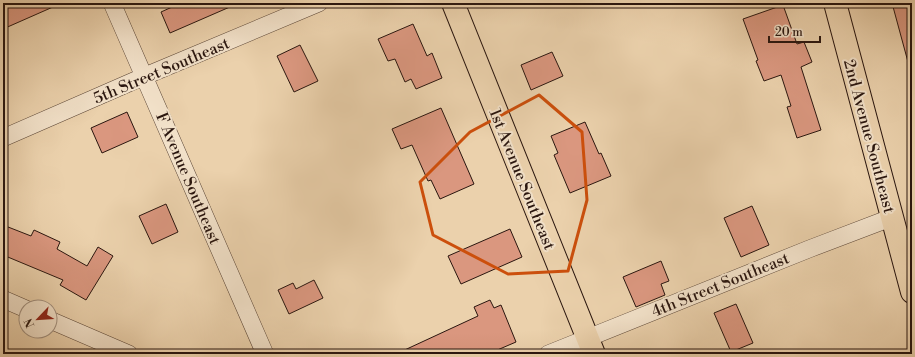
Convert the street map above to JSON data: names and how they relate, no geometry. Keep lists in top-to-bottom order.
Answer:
{
  "streets": {
    "main road": ["2nd Avenue Southeast", "1st Avenue Southeast"],
    "street": ["5th Street Southeast", "F Avenue Southeast", "4th Street Southeast"]
  },
  "crossings": [
    ["5th Street Southeast", "F Avenue Southeast"],
    ["2nd Avenue Southeast", "4th Street Southeast"],
    ["1st Avenue Southeast", "4th Street Southeast"]
  ],
  "scale_bar": "20 m",
  "north": "bottom left"
}
